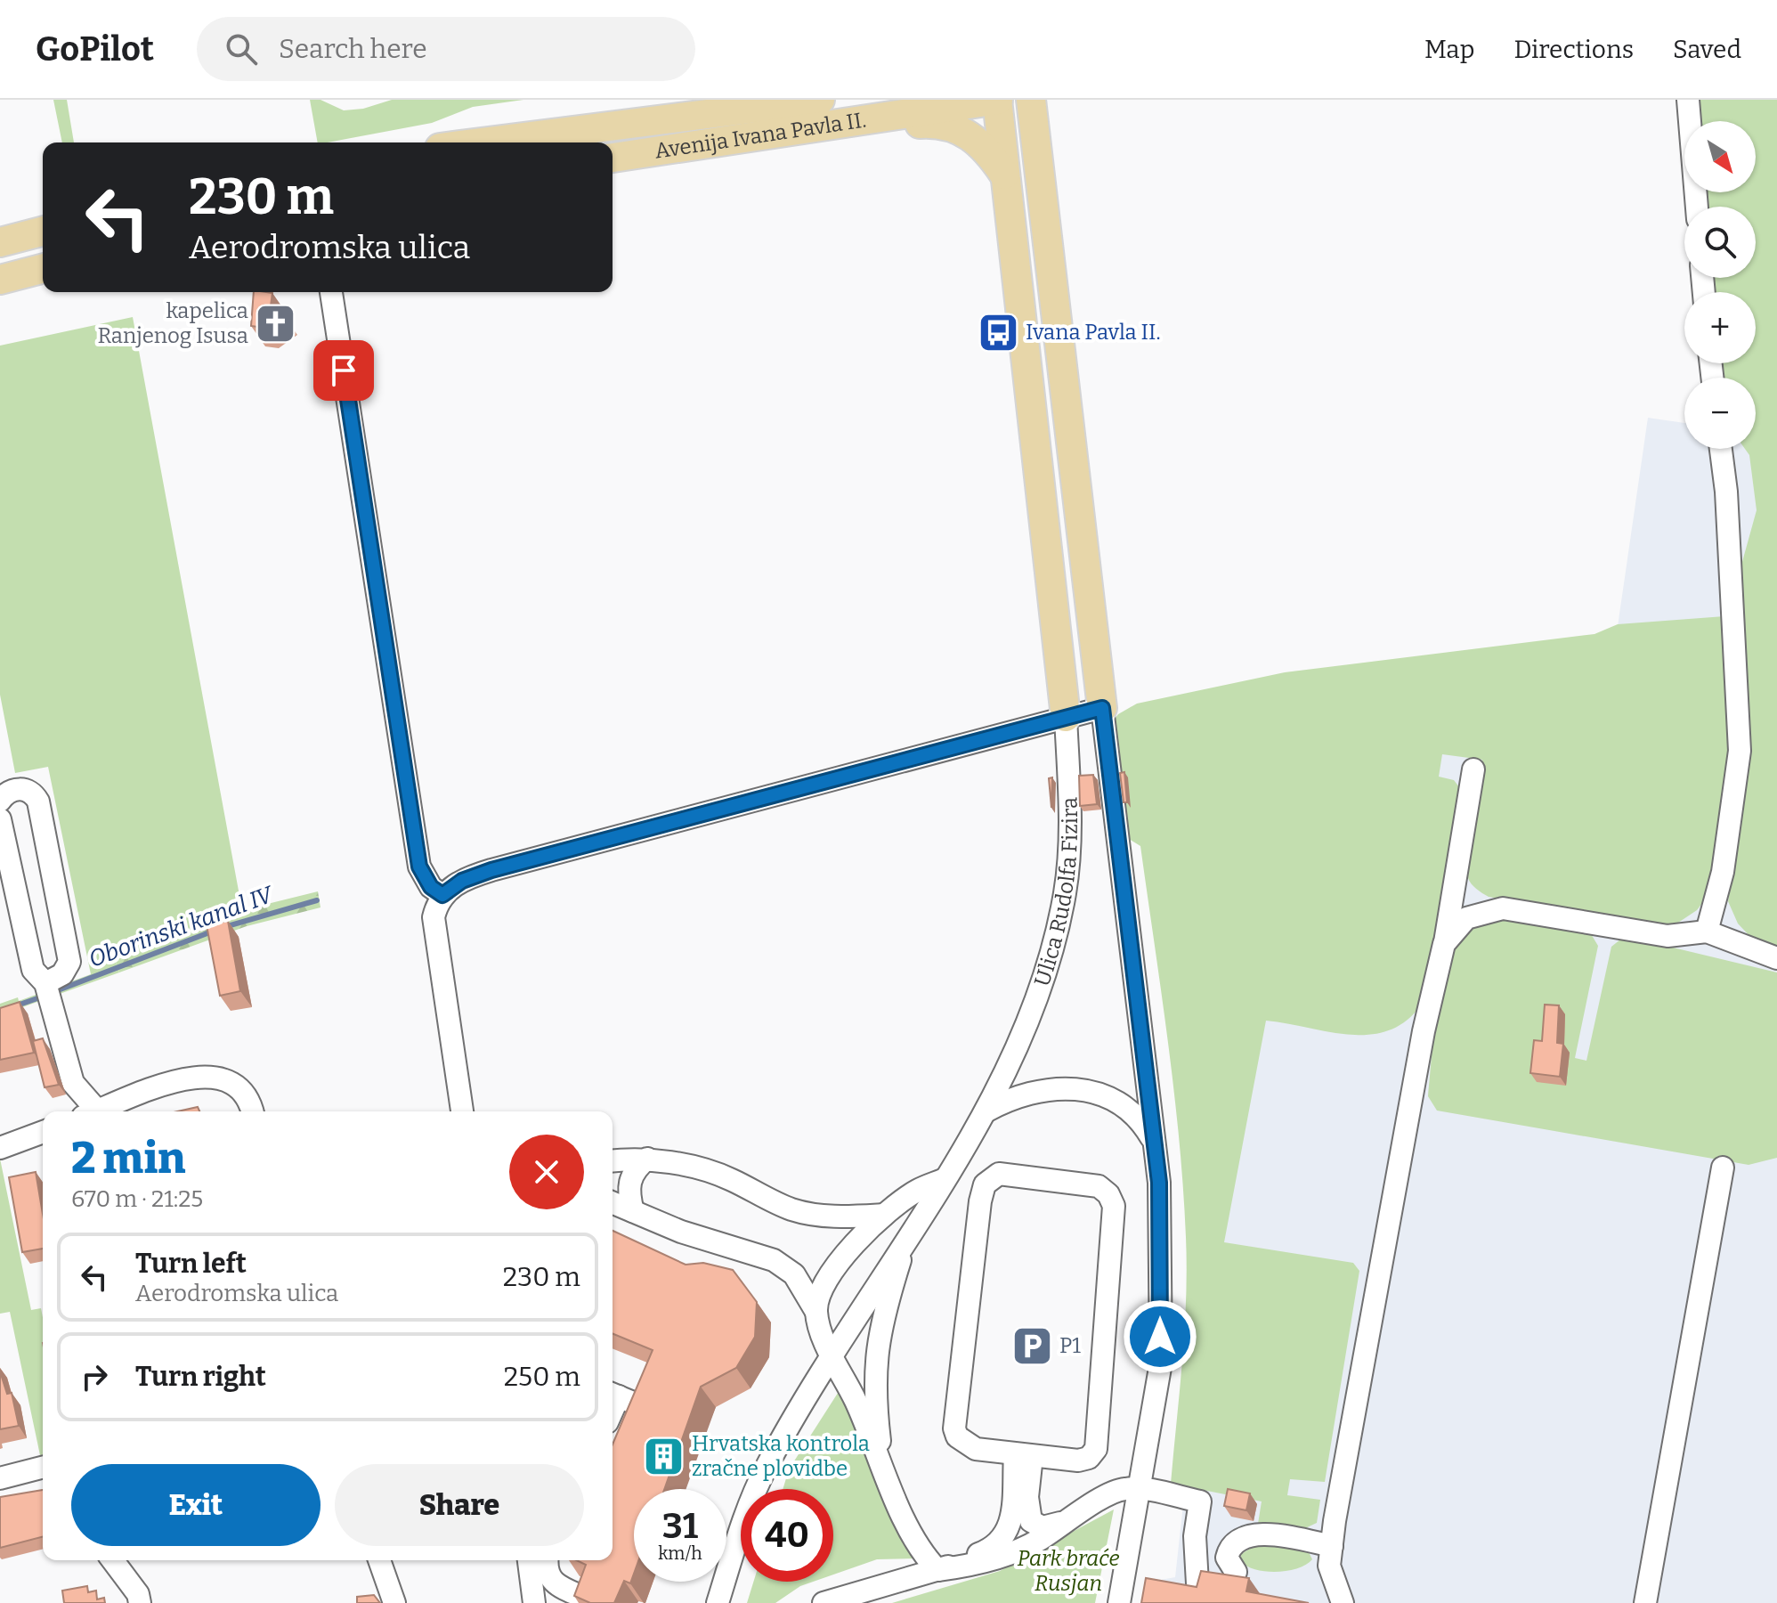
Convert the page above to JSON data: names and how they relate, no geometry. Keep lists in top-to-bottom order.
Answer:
{
  "streets": {
    "main road": ["Avenija Ivana Pavla II.", "Ulica Rudolfa Fizira"]
  },
  "crossings": [
    ["Avenija Ivana Pavla II.", "Ulica Rudolfa Fizira"]
  ],
  "water": ["Oborinski kanal IV"],
  "parks": ["Park braće Rusjan"],
  "places": {
    "church": ["kapelica Ranjenog Isusa"],
    "bus stop": ["Ivana Pavla II."],
    "parking": ["P1"],
    "building": ["Hrvatska kontrola zračne plovidbe"]
  },
  "north": "bottom right",
  "page": {
    "header": "GoPilot",
    "search": "Search here",
    "nav": ["Map", "Directions", "Saved"],
    "map_buttons": ["+", "−"],
    "turn": ["230 m", "Aerodromska ulica"],
    "heading": ["2 min", "670 m · 21:25"],
    "list": [
      {
        "name": "Turn left",
        "note": "Aerodromska ulica",
        "value": "230 m"
      },
      {
        "name": "Turn right",
        "value": "250 m"
      }
    ],
    "buttons": ["Exit", "Share"],
    "speed": "31 km/h",
    "limit": "40"
  }
}
